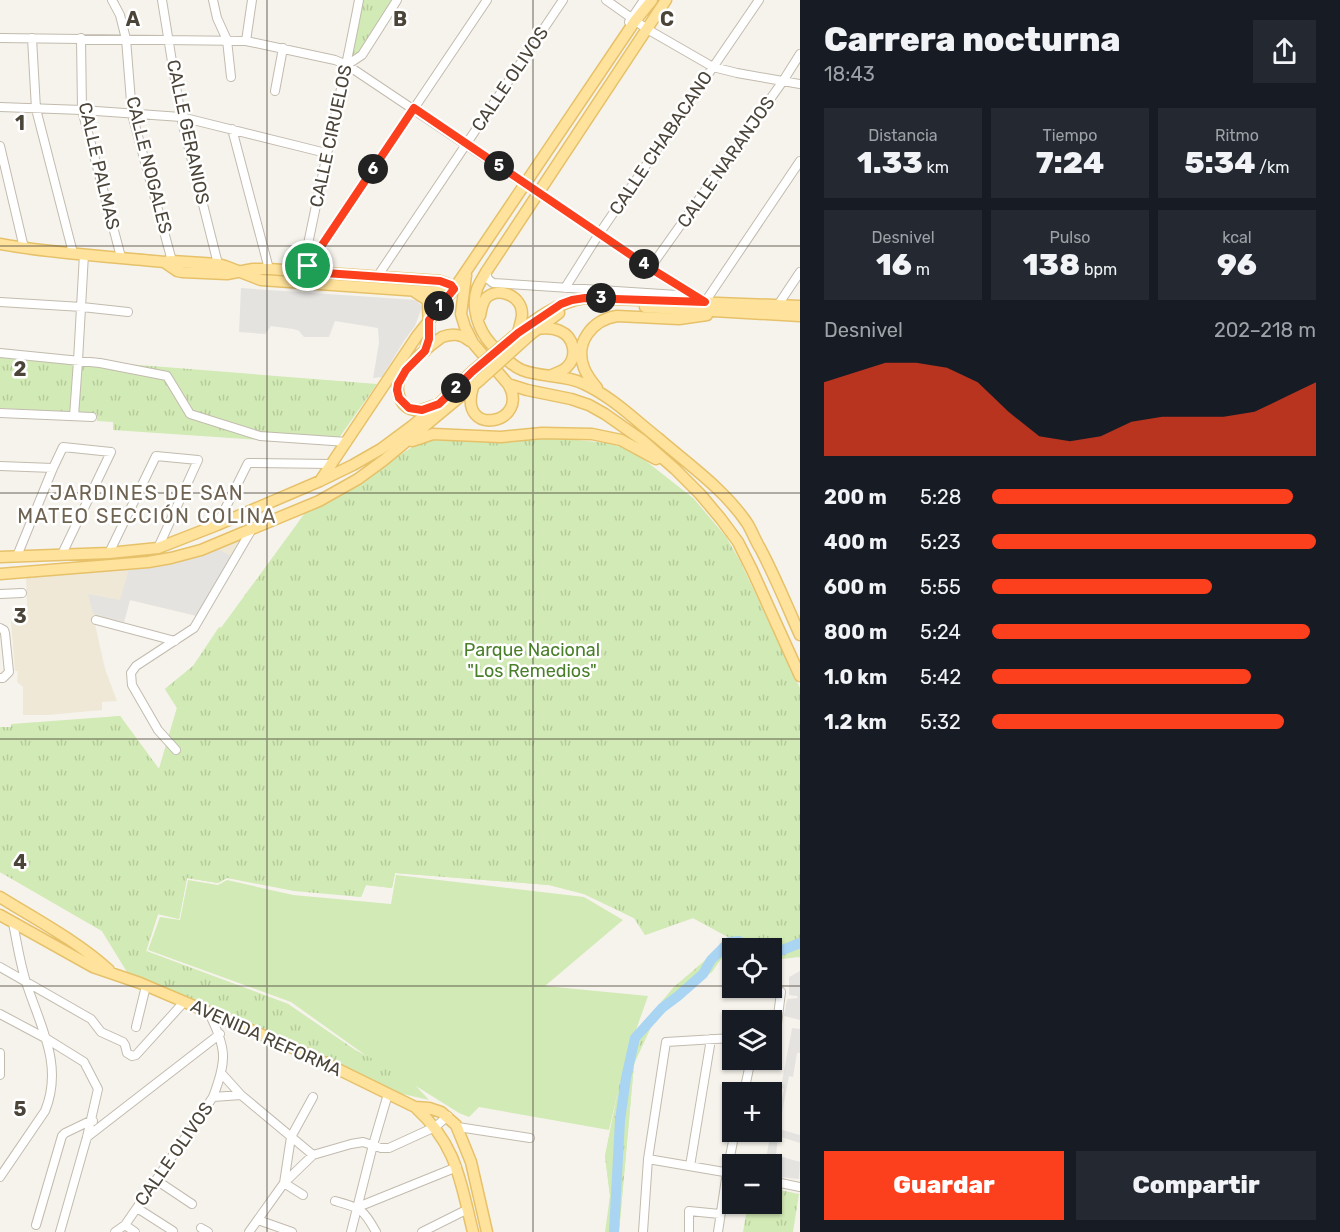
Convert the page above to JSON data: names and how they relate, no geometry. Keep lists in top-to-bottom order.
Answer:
{
  "streets": {
    "main road": ["AVENIDA REFORMA"],
    "street": [
      "CALLE OLIVOS",
      "CALLE GERANIOS",
      "CALLE CIRUELOS",
      "CALLE CHABACANO",
      "CALLE NARANJOS",
      "CALLE NOGALES",
      "CALLE PALMAS"
    ]
  },
  "crossings": [
    ["CALLE OLIVOS", "AVENIDA REFORMA"]
  ],
  "districts": ["JARDINES DE SAN MATEO SECCIÓN COLINA"],
  "parks": ["Parque Nacional \"Los Remedios\""],
  "page": {
    "heading": ["Carrera nocturna", "18:43"],
    "stats": [
      ["Distancia", "1.33 km"],
      ["Tiempo", "7:24"],
      ["Ritmo", "5:34 /km"],
      ["Desnivel", "16 m"],
      ["Pulso", "138 bpm"],
      ["kcal", "96"]
    ],
    "pins": [
      "5",
      "6",
      "4",
      "3",
      "1",
      "2"
    ],
    "chart": ["Desnivel", "202–218 m"],
    "list": [
      {
        "name": "200 m",
        "note": "5:28"
      },
      {
        "name": "400 m",
        "note": "5:23"
      },
      {
        "name": "600 m",
        "note": "5:55"
      },
      {
        "name": "800 m",
        "note": "5:24"
      },
      {
        "name": "1.0 km",
        "note": "5:42"
      },
      {
        "name": "1.2 km",
        "note": "5:32"
      }
    ],
    "map_buttons": ["+", "−"],
    "buttons": ["Guardar", "Compartir"]
  },
  "grid": {
    "columns": ["A", "B", "C"],
    "rows": [
      "1",
      "2",
      "3",
      "4",
      "5"
    ]
  }
}
